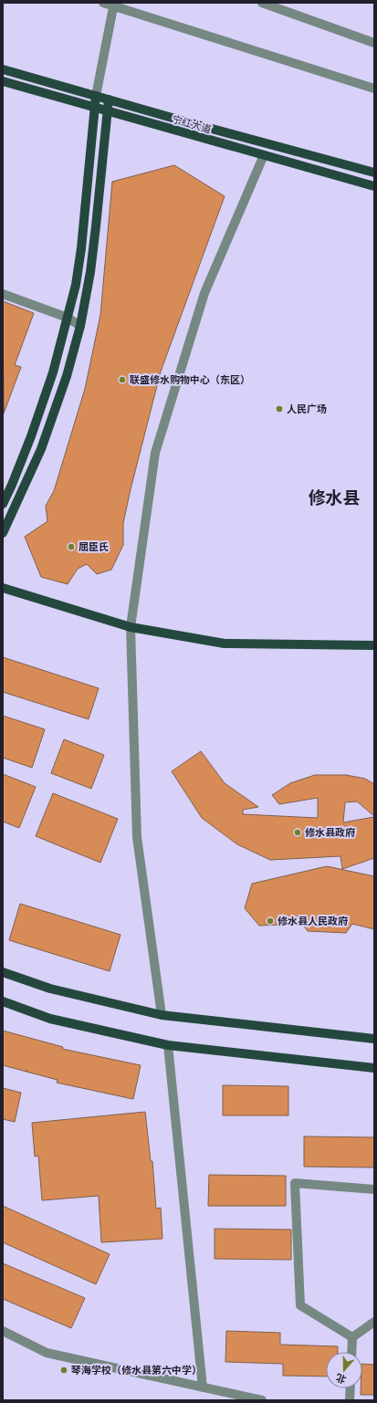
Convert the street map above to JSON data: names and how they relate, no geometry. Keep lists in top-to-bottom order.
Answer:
{
  "streets": {
    "main road": ["宁红大道"]
  },
  "districts": ["修水县"],
  "places": [
    "联盛修水购物中心（东区）",
    "人民广场",
    "屈臣氏",
    "修水县政府",
    "修水县人民政府",
    "琴海学校（修水县第六中学）"
  ],
  "north": "bottom"
}
